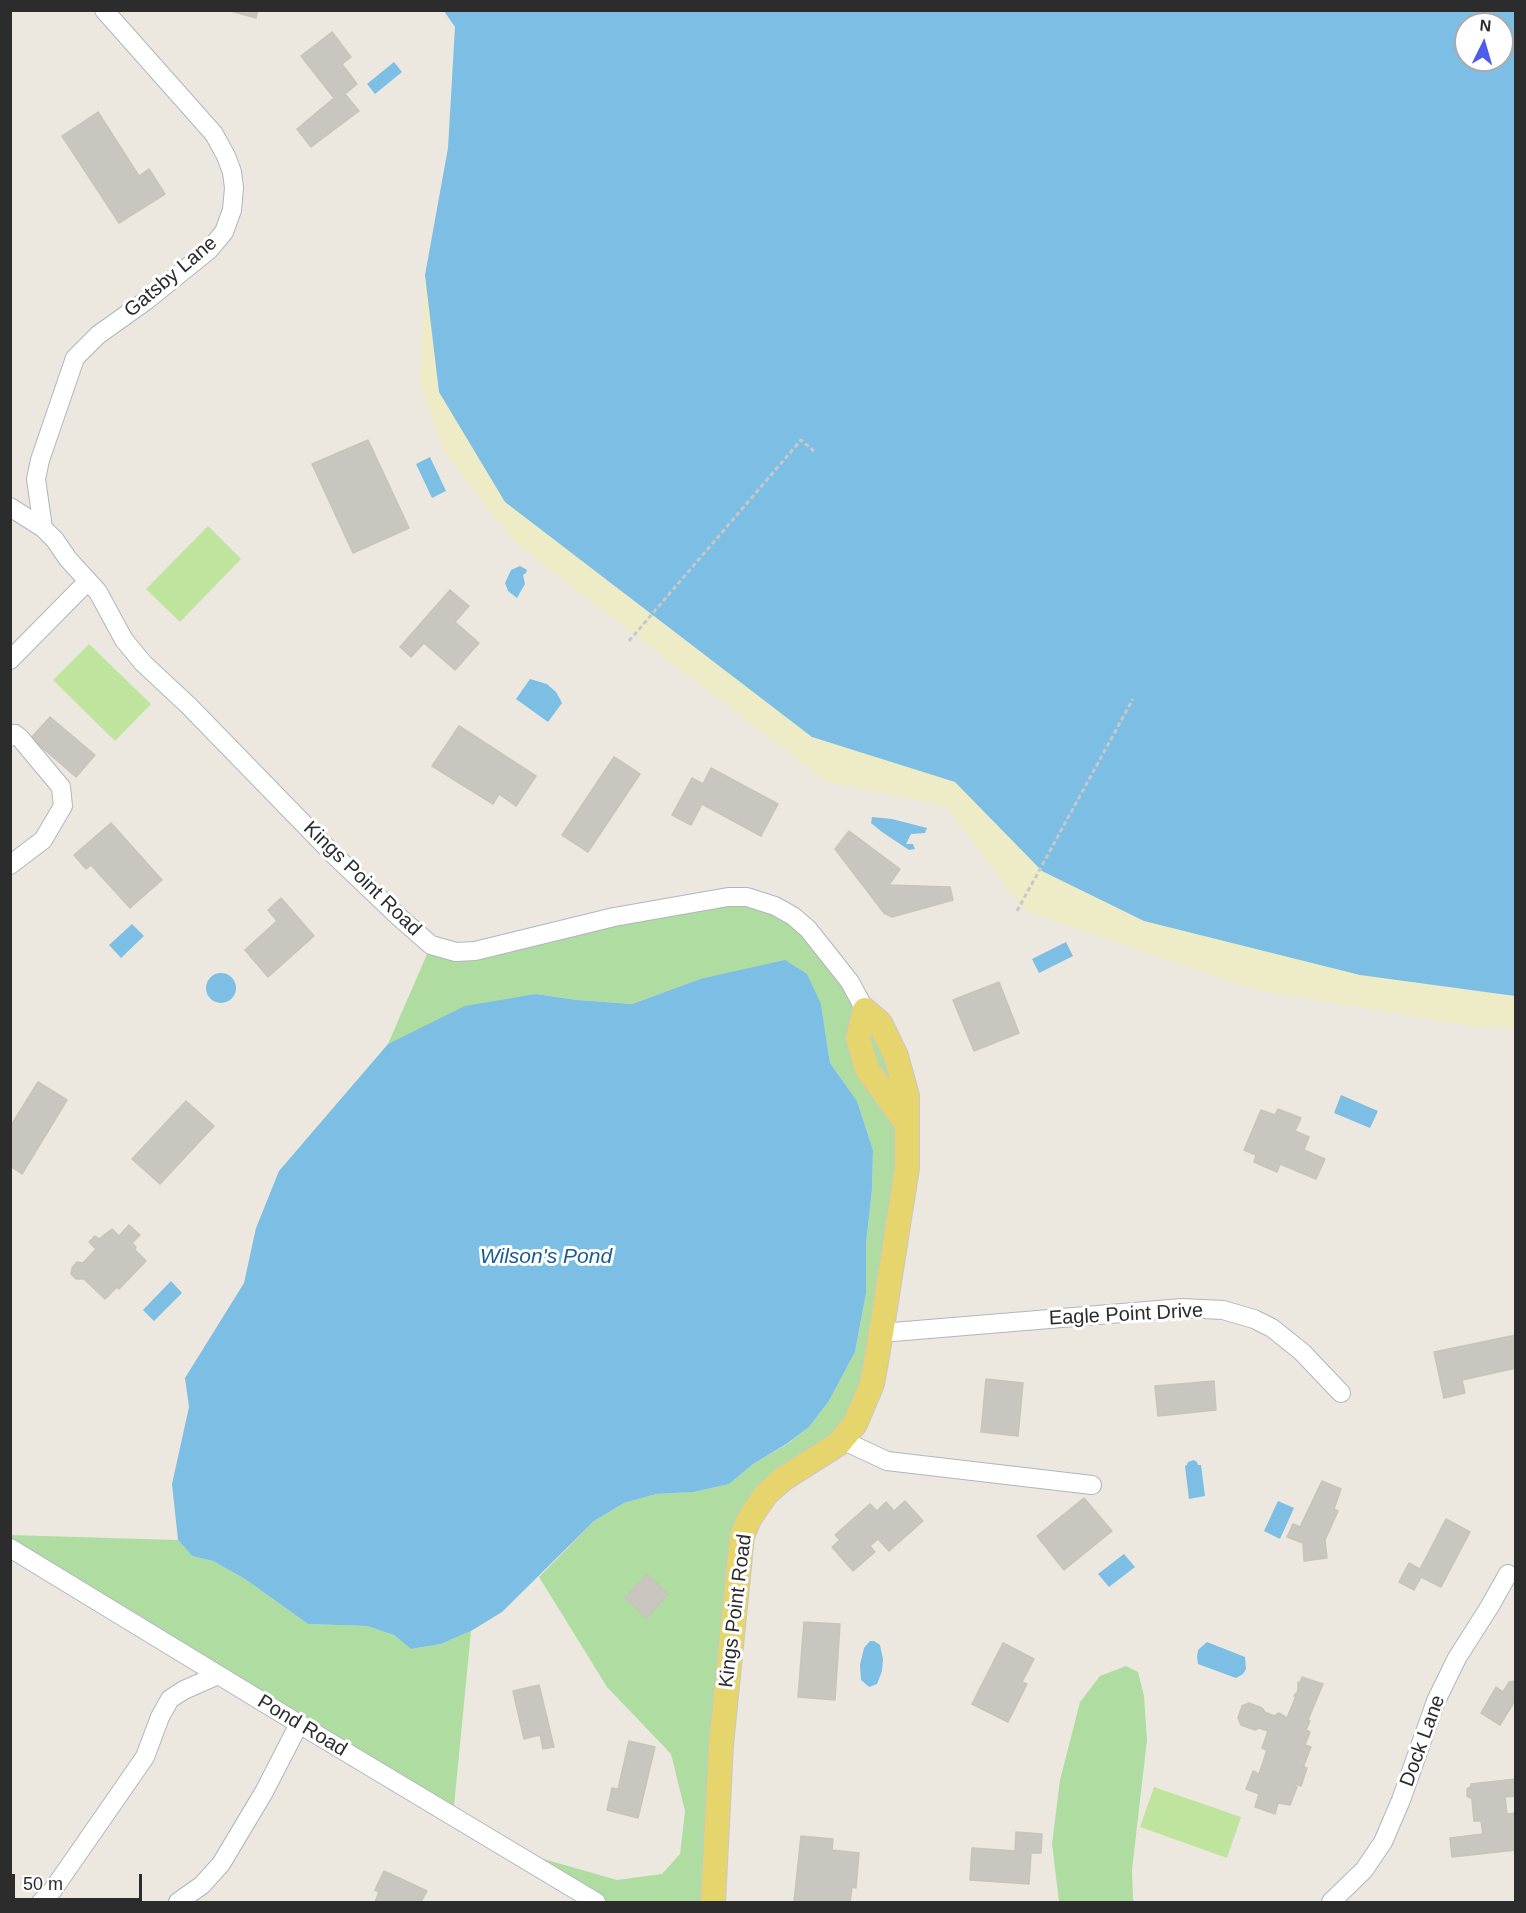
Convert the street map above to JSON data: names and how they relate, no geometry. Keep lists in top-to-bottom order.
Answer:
{
  "streets": {
    "main road": ["Kings Point Road"],
    "street": [
      "Gatsby Lane",
      "Eagle Point Drive",
      "Pond Road",
      "Dock Lane"
    ]
  },
  "crossings": [
    ["Gatsby Lane", "Kings Point Road"],
    ["Kings Point Road", "Eagle Point Drive"]
  ],
  "water": ["Wilson's Pond"],
  "scale_bar": "50 m",
  "north": "top"
}
